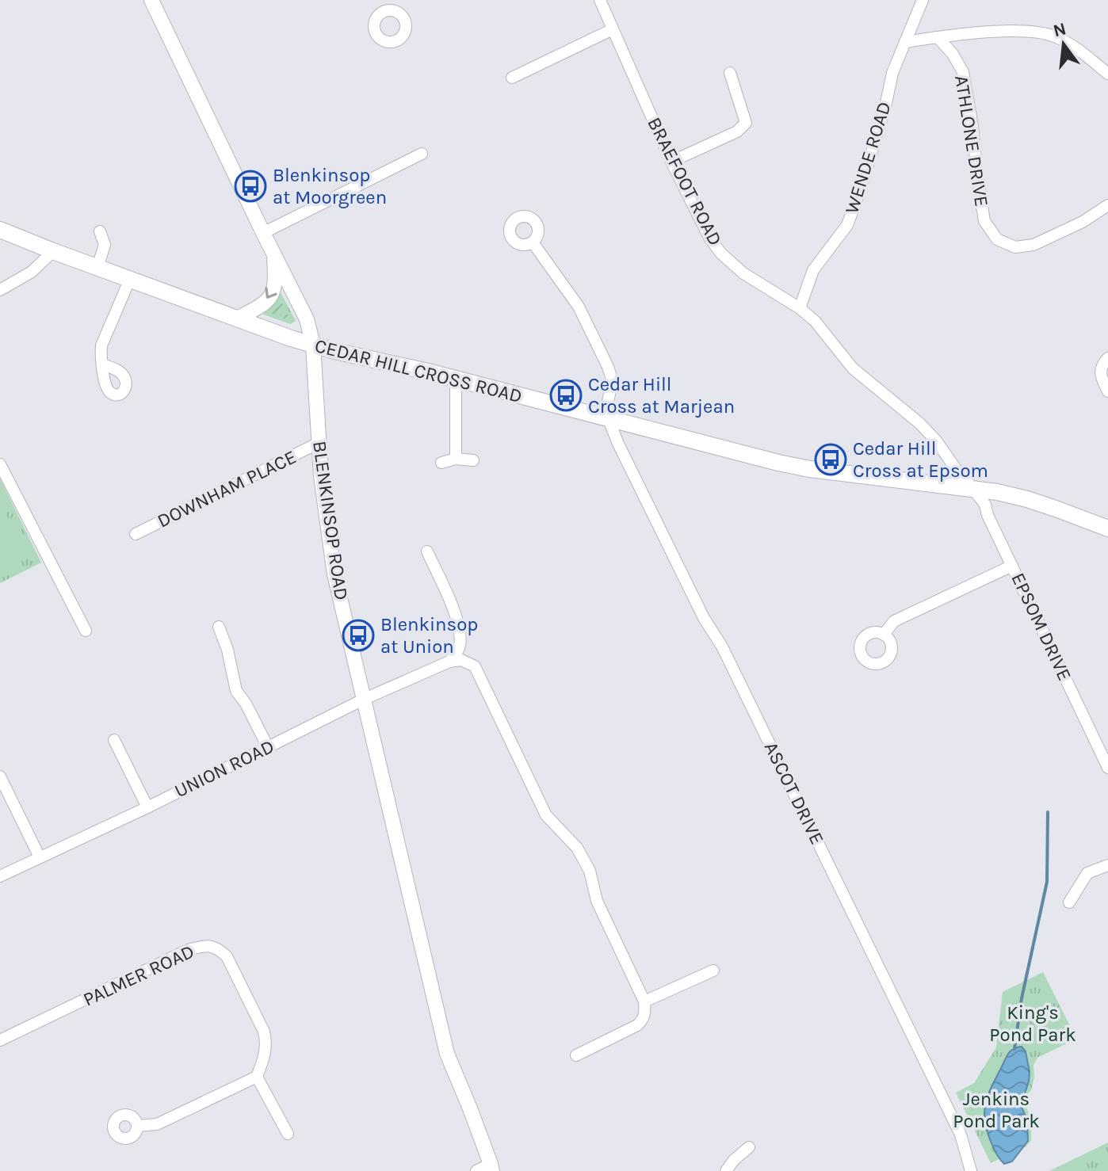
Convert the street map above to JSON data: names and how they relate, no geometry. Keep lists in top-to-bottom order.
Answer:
{
  "streets": {
    "main road": ["CEDAR HILL CROSS ROAD"],
    "street": [
      "ATHLONE DRIVE",
      "WENDE ROAD",
      "BRAEFOOT ROAD",
      "DOWNHAM PLACE",
      "BLENKINSOP ROAD",
      "EPSOM DRIVE",
      "UNION ROAD",
      "ASCOT DRIVE",
      "PALMER ROAD"
    ]
  },
  "crossings": [
    ["WENDE ROAD", "BRAEFOOT ROAD"],
    ["BRAEFOOT ROAD", "CEDAR HILL CROSS ROAD"],
    ["BRAEFOOT ROAD", "EPSOM DRIVE"],
    ["CEDAR HILL CROSS ROAD", "BLENKINSOP ROAD"],
    ["CEDAR HILL CROSS ROAD", "EPSOM DRIVE"],
    ["CEDAR HILL CROSS ROAD", "ASCOT DRIVE"],
    ["DOWNHAM PLACE", "BLENKINSOP ROAD"],
    ["BLENKINSOP ROAD", "UNION ROAD"]
  ],
  "parks": ["King's Pond Park", "Jenkins Pond Park"],
  "places": {
    "bus stop": [
      "Blenkinsop at Moorgreen",
      "Cedar Hill Cross at Marjean",
      "Cedar Hill Cross at Epsom",
      "Blenkinsop at Union"
    ]
  },
  "north": "top"
}
